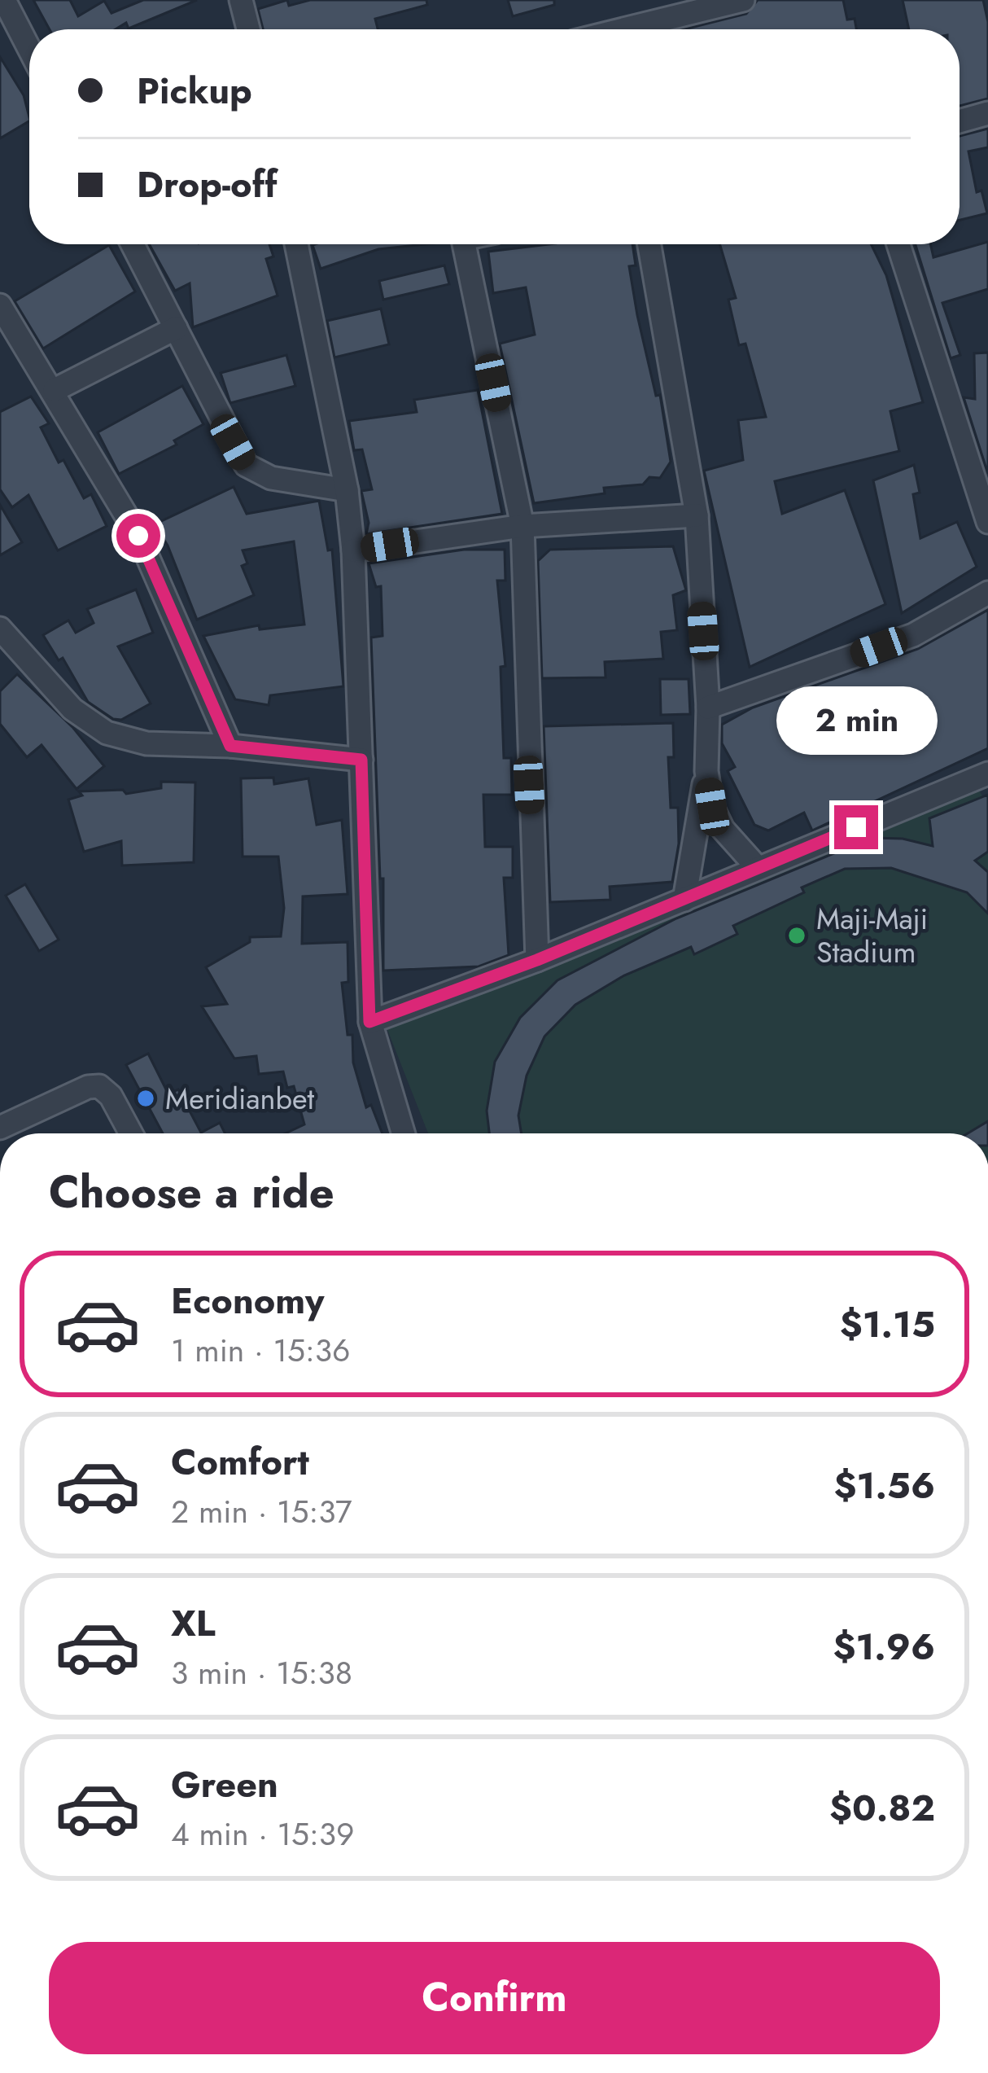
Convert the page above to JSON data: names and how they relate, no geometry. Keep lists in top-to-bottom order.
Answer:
{
  "places": ["Maji-Maji Stadium", "Meridianbet"],
  "page": {
    "banner": ["Pickup", "Drop-off"],
    "bubble": "2 min",
    "heading": "Choose a ride",
    "list": [
      {
        "name": "Economy",
        "note": "1 min · 15:36",
        "value": "$1.15"
      },
      {
        "name": "Comfort",
        "note": "2 min · 15:37",
        "value": "$1.56"
      },
      {
        "name": "XL",
        "note": "3 min · 15:38",
        "value": "$1.96"
      },
      {
        "name": "Green",
        "note": "4 min · 15:39",
        "value": "$0.82"
      }
    ],
    "buttons": "Confirm"
  }
}
